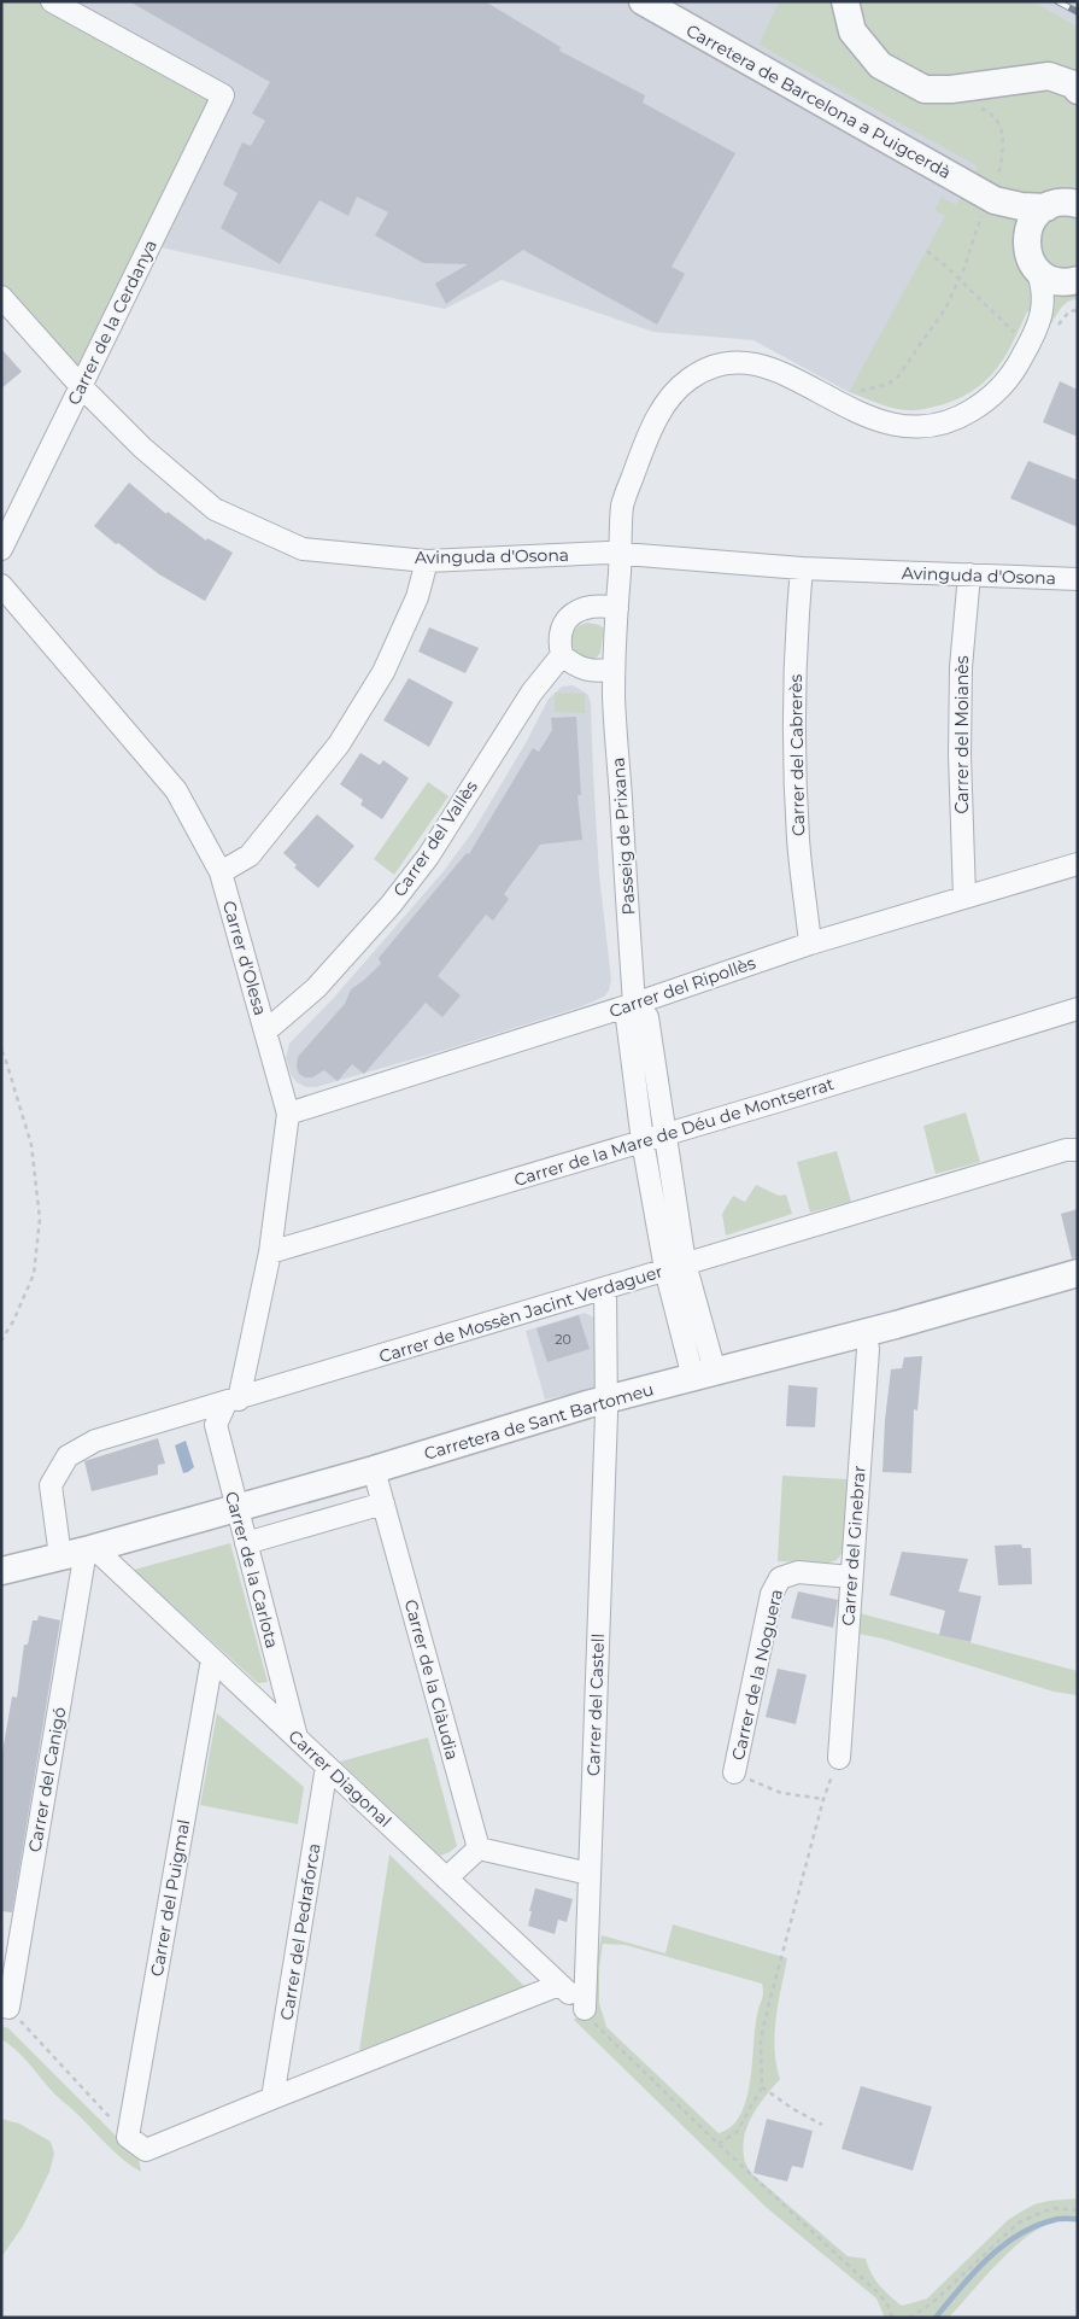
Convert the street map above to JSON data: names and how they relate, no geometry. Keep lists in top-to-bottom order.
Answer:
{
  "streets": {
    "street": [
      "Carretera de Barcelona a Puigcerdà",
      "Carrer de la Cerdanya",
      "Avinguda d'Osona",
      "Carrer del Moianès",
      "Carrer del Cabrerès",
      "Passeig de Prixana",
      "Carrer del Vallès",
      "Carrer d'Olesa",
      "Carrer del Ripollès",
      "Carrer de la Mare de Déu de Montserrat",
      "Carrer de Mossèn Jacint Verdaguer",
      "Carretera de Sant Bartomeu",
      "Carrer del Ginebrar",
      "Carrer de la Carlota",
      "Carrer de la Noguera",
      "Carrer de la Clàudia",
      "Carrer del Castell",
      "Carrer Diagonal",
      "Carrer del Canigó",
      "Carrer del Puigmal",
      "Carrer del Pedraforca"
    ]
  },
  "crossings": [
    ["Carrer de la Cerdanya", "Avinguda d'Osona"],
    ["Avinguda d'Osona", "Carrer del Moianès"],
    ["Avinguda d'Osona", "Carrer del Cabrerès"],
    ["Carrer del Moianès", "Carrer del Ripollès"],
    ["Carrer del Cabrerès", "Carrer del Ripollès"],
    ["Passeig de Prixana", "Carrer del Vallès"],
    ["Passeig de Prixana", "Carrer del Ripollès"],
    ["Passeig de Prixana", "Carrer de la Mare de Déu de Montserrat"],
    ["Passeig de Prixana", "Carrer de Mossèn Jacint Verdaguer"],
    ["Passeig de Prixana", "Carretera de Sant Bartomeu"],
    ["Carrer del Vallès", "Carrer d'Olesa"],
    ["Carrer d'Olesa", "Carrer del Ripollès"],
    ["Carrer d'Olesa", "Carrer de la Mare de Déu de Montserrat"],
    ["Carrer d'Olesa", "Carrer de Mossèn Jacint Verdaguer"],
    ["Carrer d'Olesa", "Carrer de la Carlota"],
    ["Carrer de Mossèn Jacint Verdaguer", "Carretera de Sant Bartomeu"],
    ["Carrer de Mossèn Jacint Verdaguer", "Carrer de la Carlota"],
    ["Carrer de Mossèn Jacint Verdaguer", "Carrer del Castell"],
    ["Carrer de Mossèn Jacint Verdaguer", "Carrer Diagonal"],
    ["Carrer de Mossèn Jacint Verdaguer", "Carrer del Canigó"],
    ["Carretera de Sant Bartomeu", "Carrer del Ginebrar"],
    ["Carretera de Sant Bartomeu", "Carrer de la Carlota"],
    ["Carretera de Sant Bartomeu", "Carrer de la Clàudia"],
    ["Carretera de Sant Bartomeu", "Carrer del Castell"],
    ["Carretera de Sant Bartomeu", "Carrer Diagonal"],
    ["Carretera de Sant Bartomeu", "Carrer del Canigó"],
    ["Carrer del Ginebrar", "Carrer de la Noguera"],
    ["Carrer de la Carlota", "Carrer Diagonal"],
    ["Carrer del Castell", "Carrer Diagonal"],
    ["Carrer Diagonal", "Carrer del Canigó"],
    ["Carrer Diagonal", "Carrer del Puigmal"],
    ["Carrer Diagonal", "Carrer del Pedraforca"]
  ],
  "house_numbers": ["20"]
}
